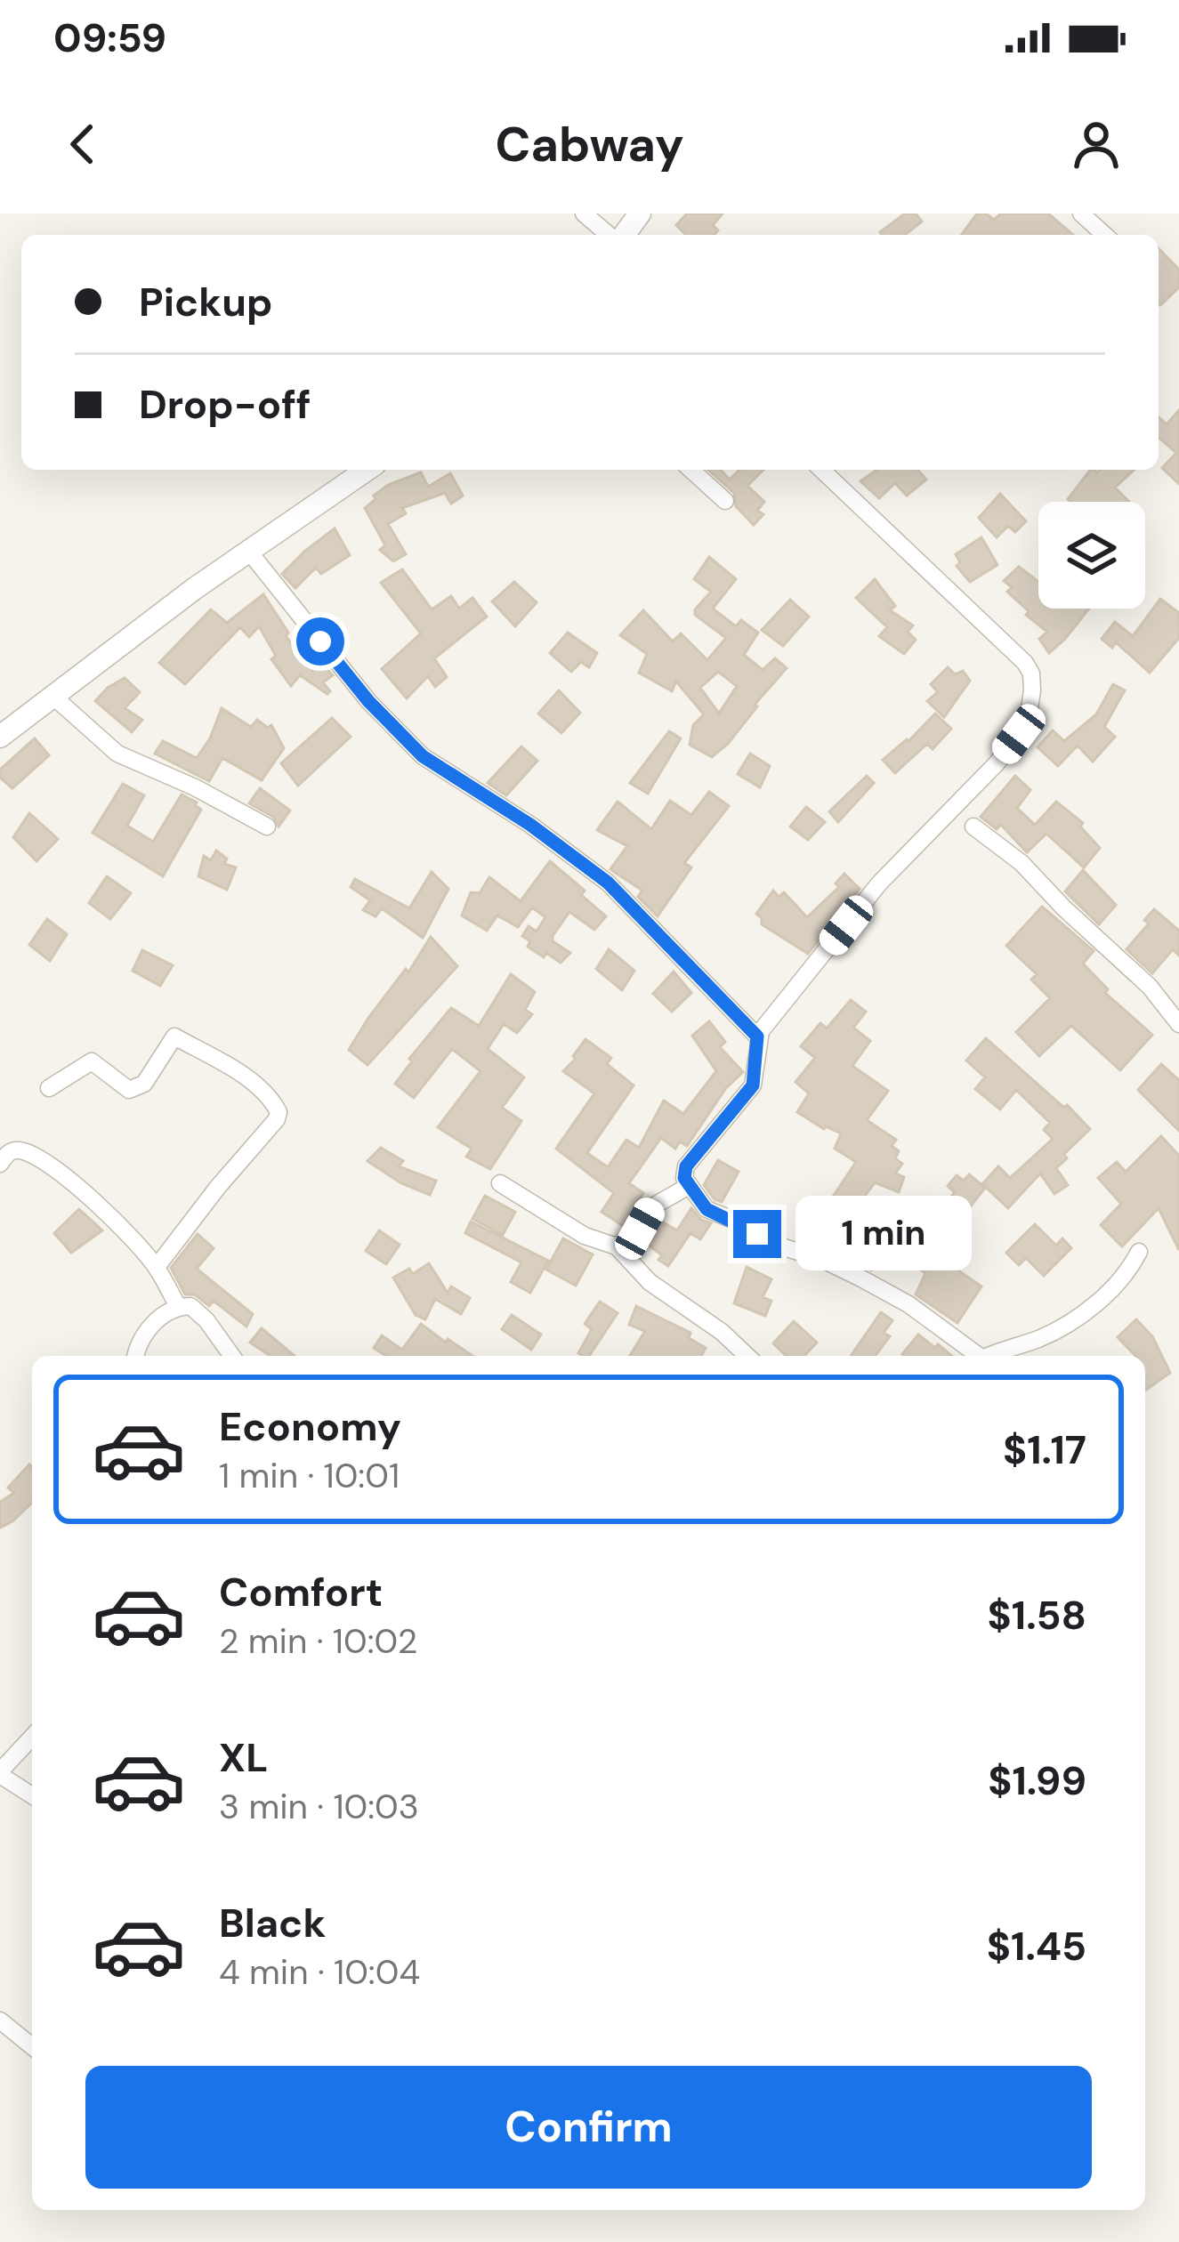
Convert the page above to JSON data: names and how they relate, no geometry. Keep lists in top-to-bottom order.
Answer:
{
  "page": {
    "status": "09:59",
    "header": "Cabway",
    "banner": ["Pickup", "Drop-off"],
    "bubble": "1 min",
    "list": [
      {
        "name": "Economy",
        "note": "1 min · 10:01",
        "value": "$1.17"
      },
      {
        "name": "Comfort",
        "note": "2 min · 10:02",
        "value": "$1.58"
      },
      {
        "name": "XL",
        "note": "3 min · 10:03",
        "value": "$1.99"
      },
      {
        "name": "Black",
        "note": "4 min · 10:04",
        "value": "$1.45"
      }
    ],
    "buttons": "Confirm"
  }
}
